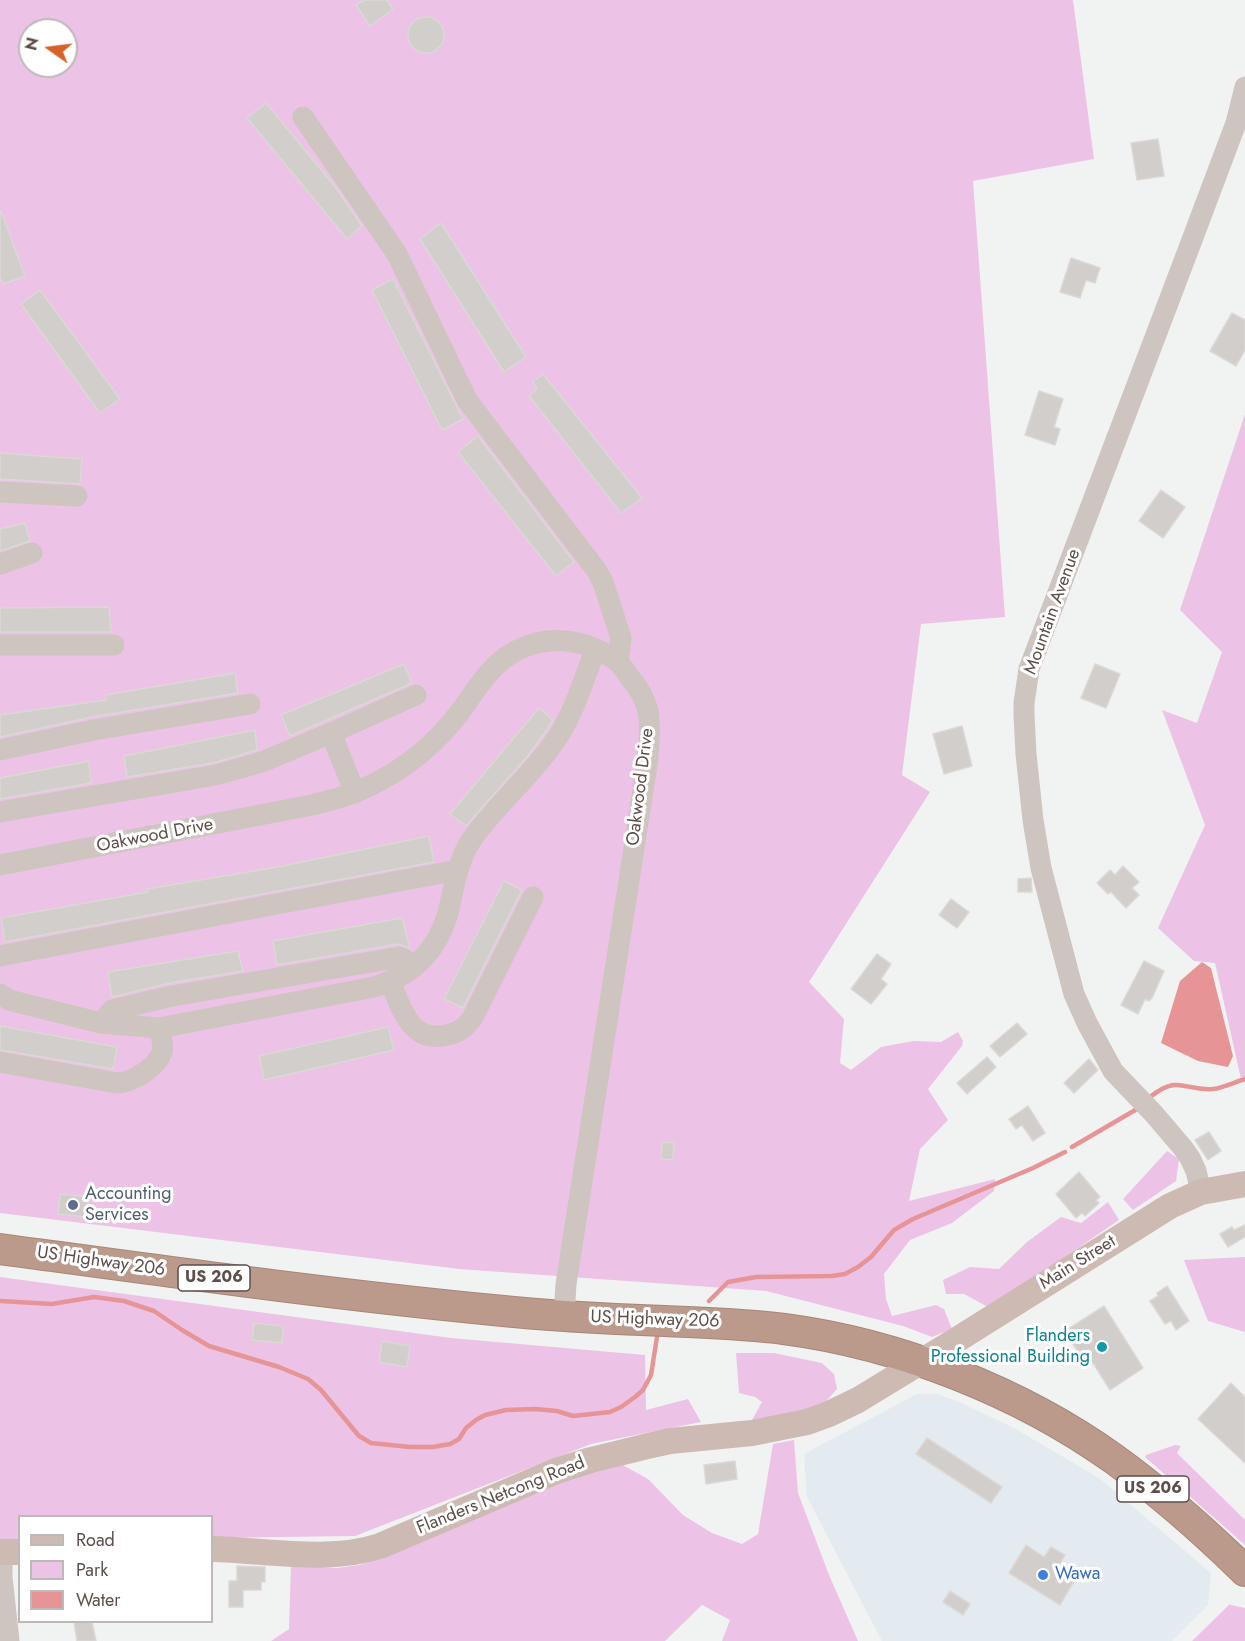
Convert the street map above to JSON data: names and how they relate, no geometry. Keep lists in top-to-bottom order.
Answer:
{
  "streets": {
    "highway": ["US Highway 206", "US 206"],
    "main road": ["Main Street", "Flanders Netcong Road"],
    "street": ["Mountain Avenue", "Oakwood Drive"]
  },
  "crossings": [
    ["Mountain Avenue", "Main Street"],
    ["Oakwood Drive", "US Highway 206"],
    ["US Highway 206", "Main Street"],
    ["US Highway 206", "Flanders Netcong Road"],
    ["Main Street", "Flanders Netcong Road"]
  ],
  "places": ["Accounting Services", "Flanders Professional Building", "Wawa"],
  "legend": ["Road", "Park", "Water"],
  "north": "left"
}
